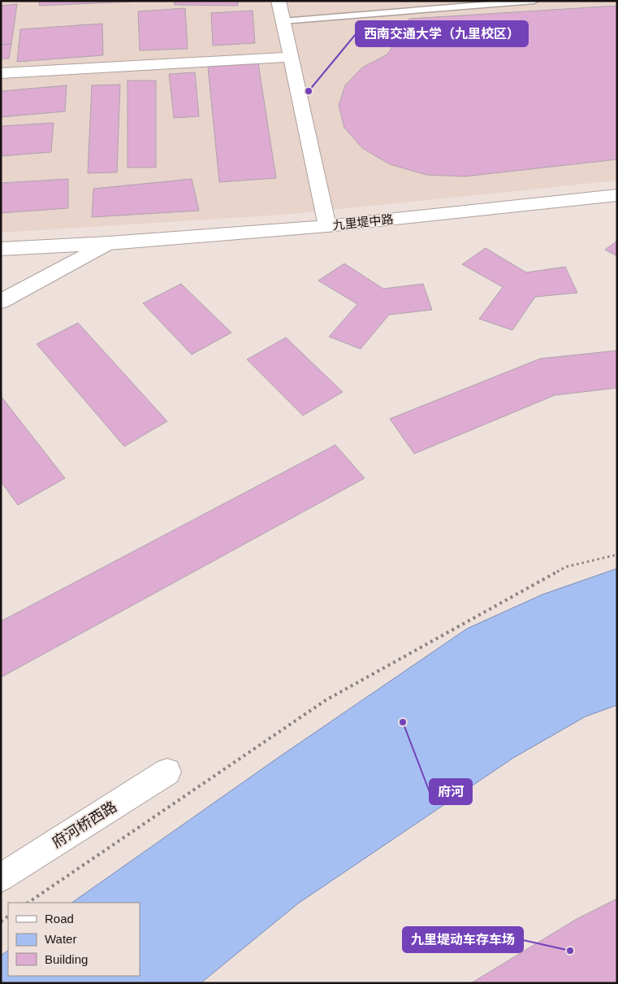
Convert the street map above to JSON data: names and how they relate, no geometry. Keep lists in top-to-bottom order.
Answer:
{
  "streets": {
    "street": ["九里堤中路", "府河桥西路"]
  },
  "places": ["西南交通大学（九里校区）", "府河", "九里堤动车存车场"],
  "legend": ["Road", "Water", "Building"]
}
